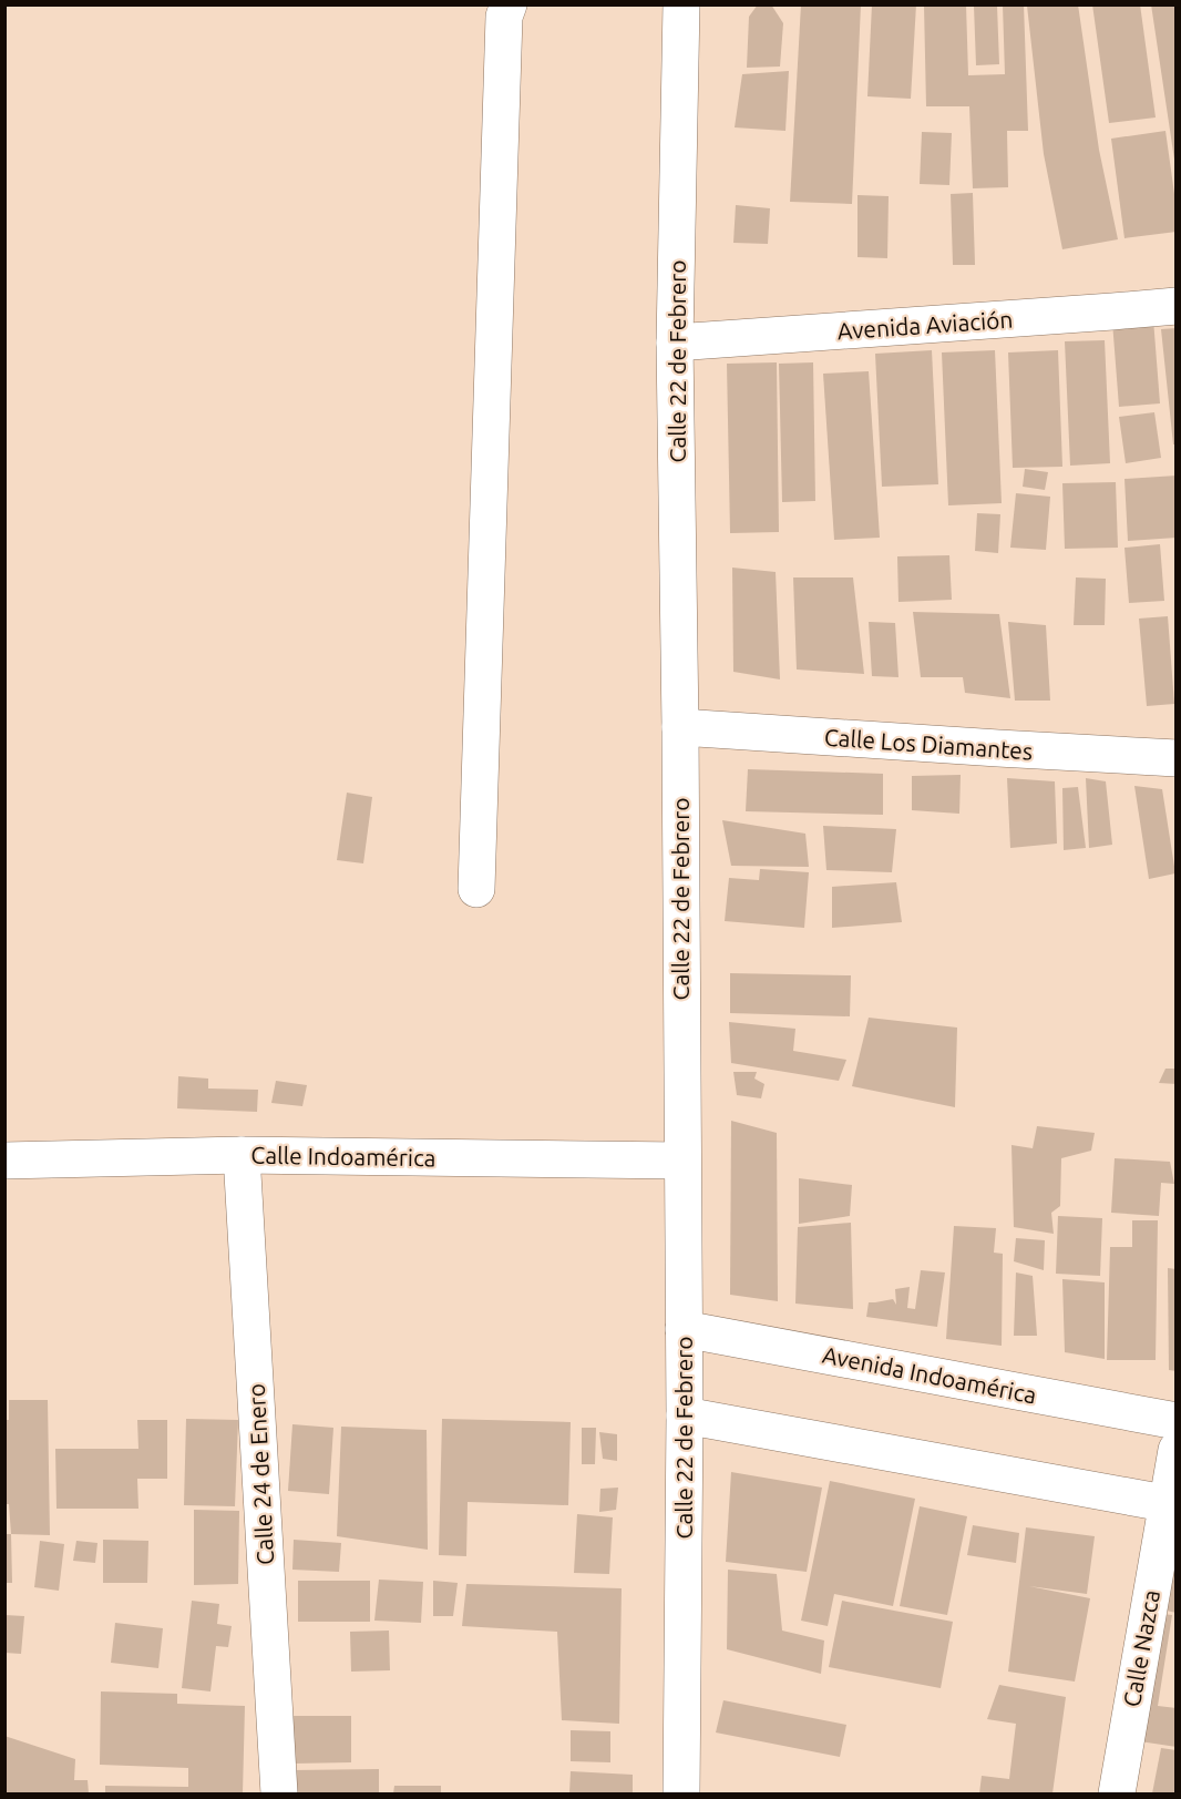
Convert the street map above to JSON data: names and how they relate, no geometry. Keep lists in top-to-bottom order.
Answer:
{
  "streets": {
    "street": [
      "Avenida Aviación",
      "Calle 22 de Febrero",
      "Calle Los Diamantes",
      "Calle Indoamérica",
      "Avenida Indoamérica",
      "Calle 24 de Enero",
      "Calle Nazca"
    ]
  },
  "crossings": [
    ["Avenida Aviación", "Calle 22 de Febrero"],
    ["Calle 22 de Febrero", "Calle Los Diamantes"],
    ["Calle 22 de Febrero", "Calle Indoamérica"],
    ["Calle 22 de Febrero", "Avenida Indoamérica"],
    ["Calle Indoamérica", "Calle 24 de Enero"]
  ]
}
